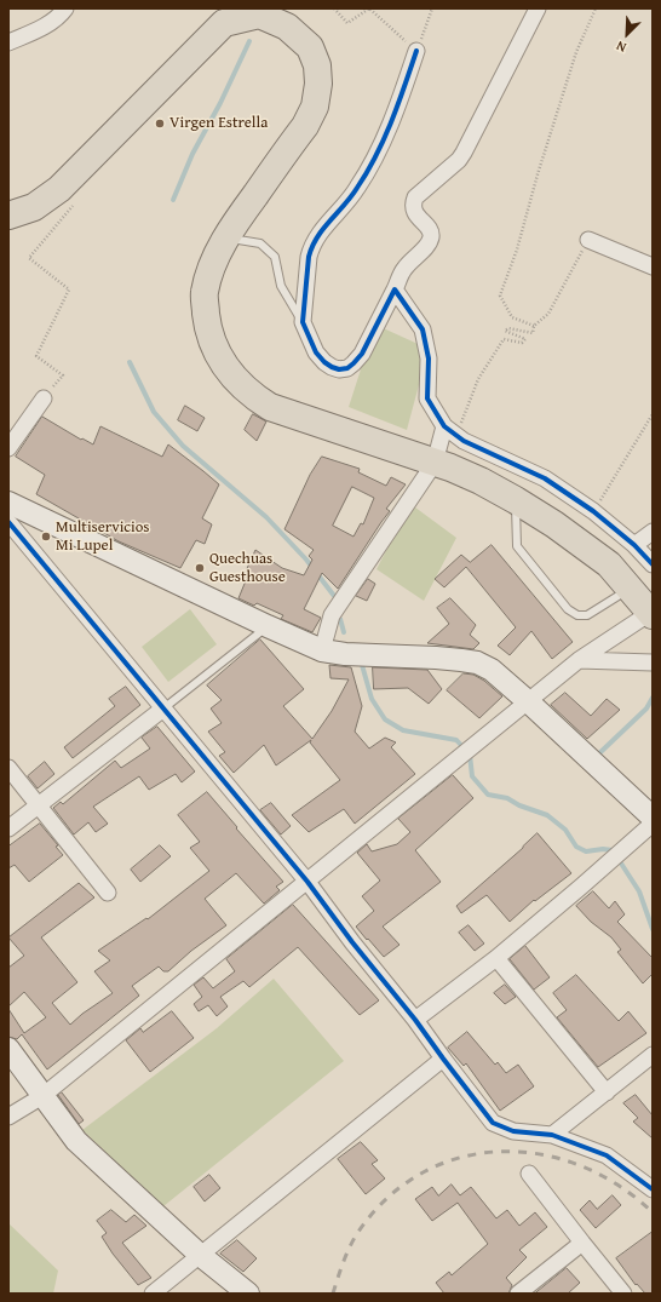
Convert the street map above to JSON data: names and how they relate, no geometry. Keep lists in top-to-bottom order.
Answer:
{
  "places": ["Virgen Estrella", "Multiservicios Mi Lupel", "Quechuas Guesthouse"],
  "north": "bottom left"
}
